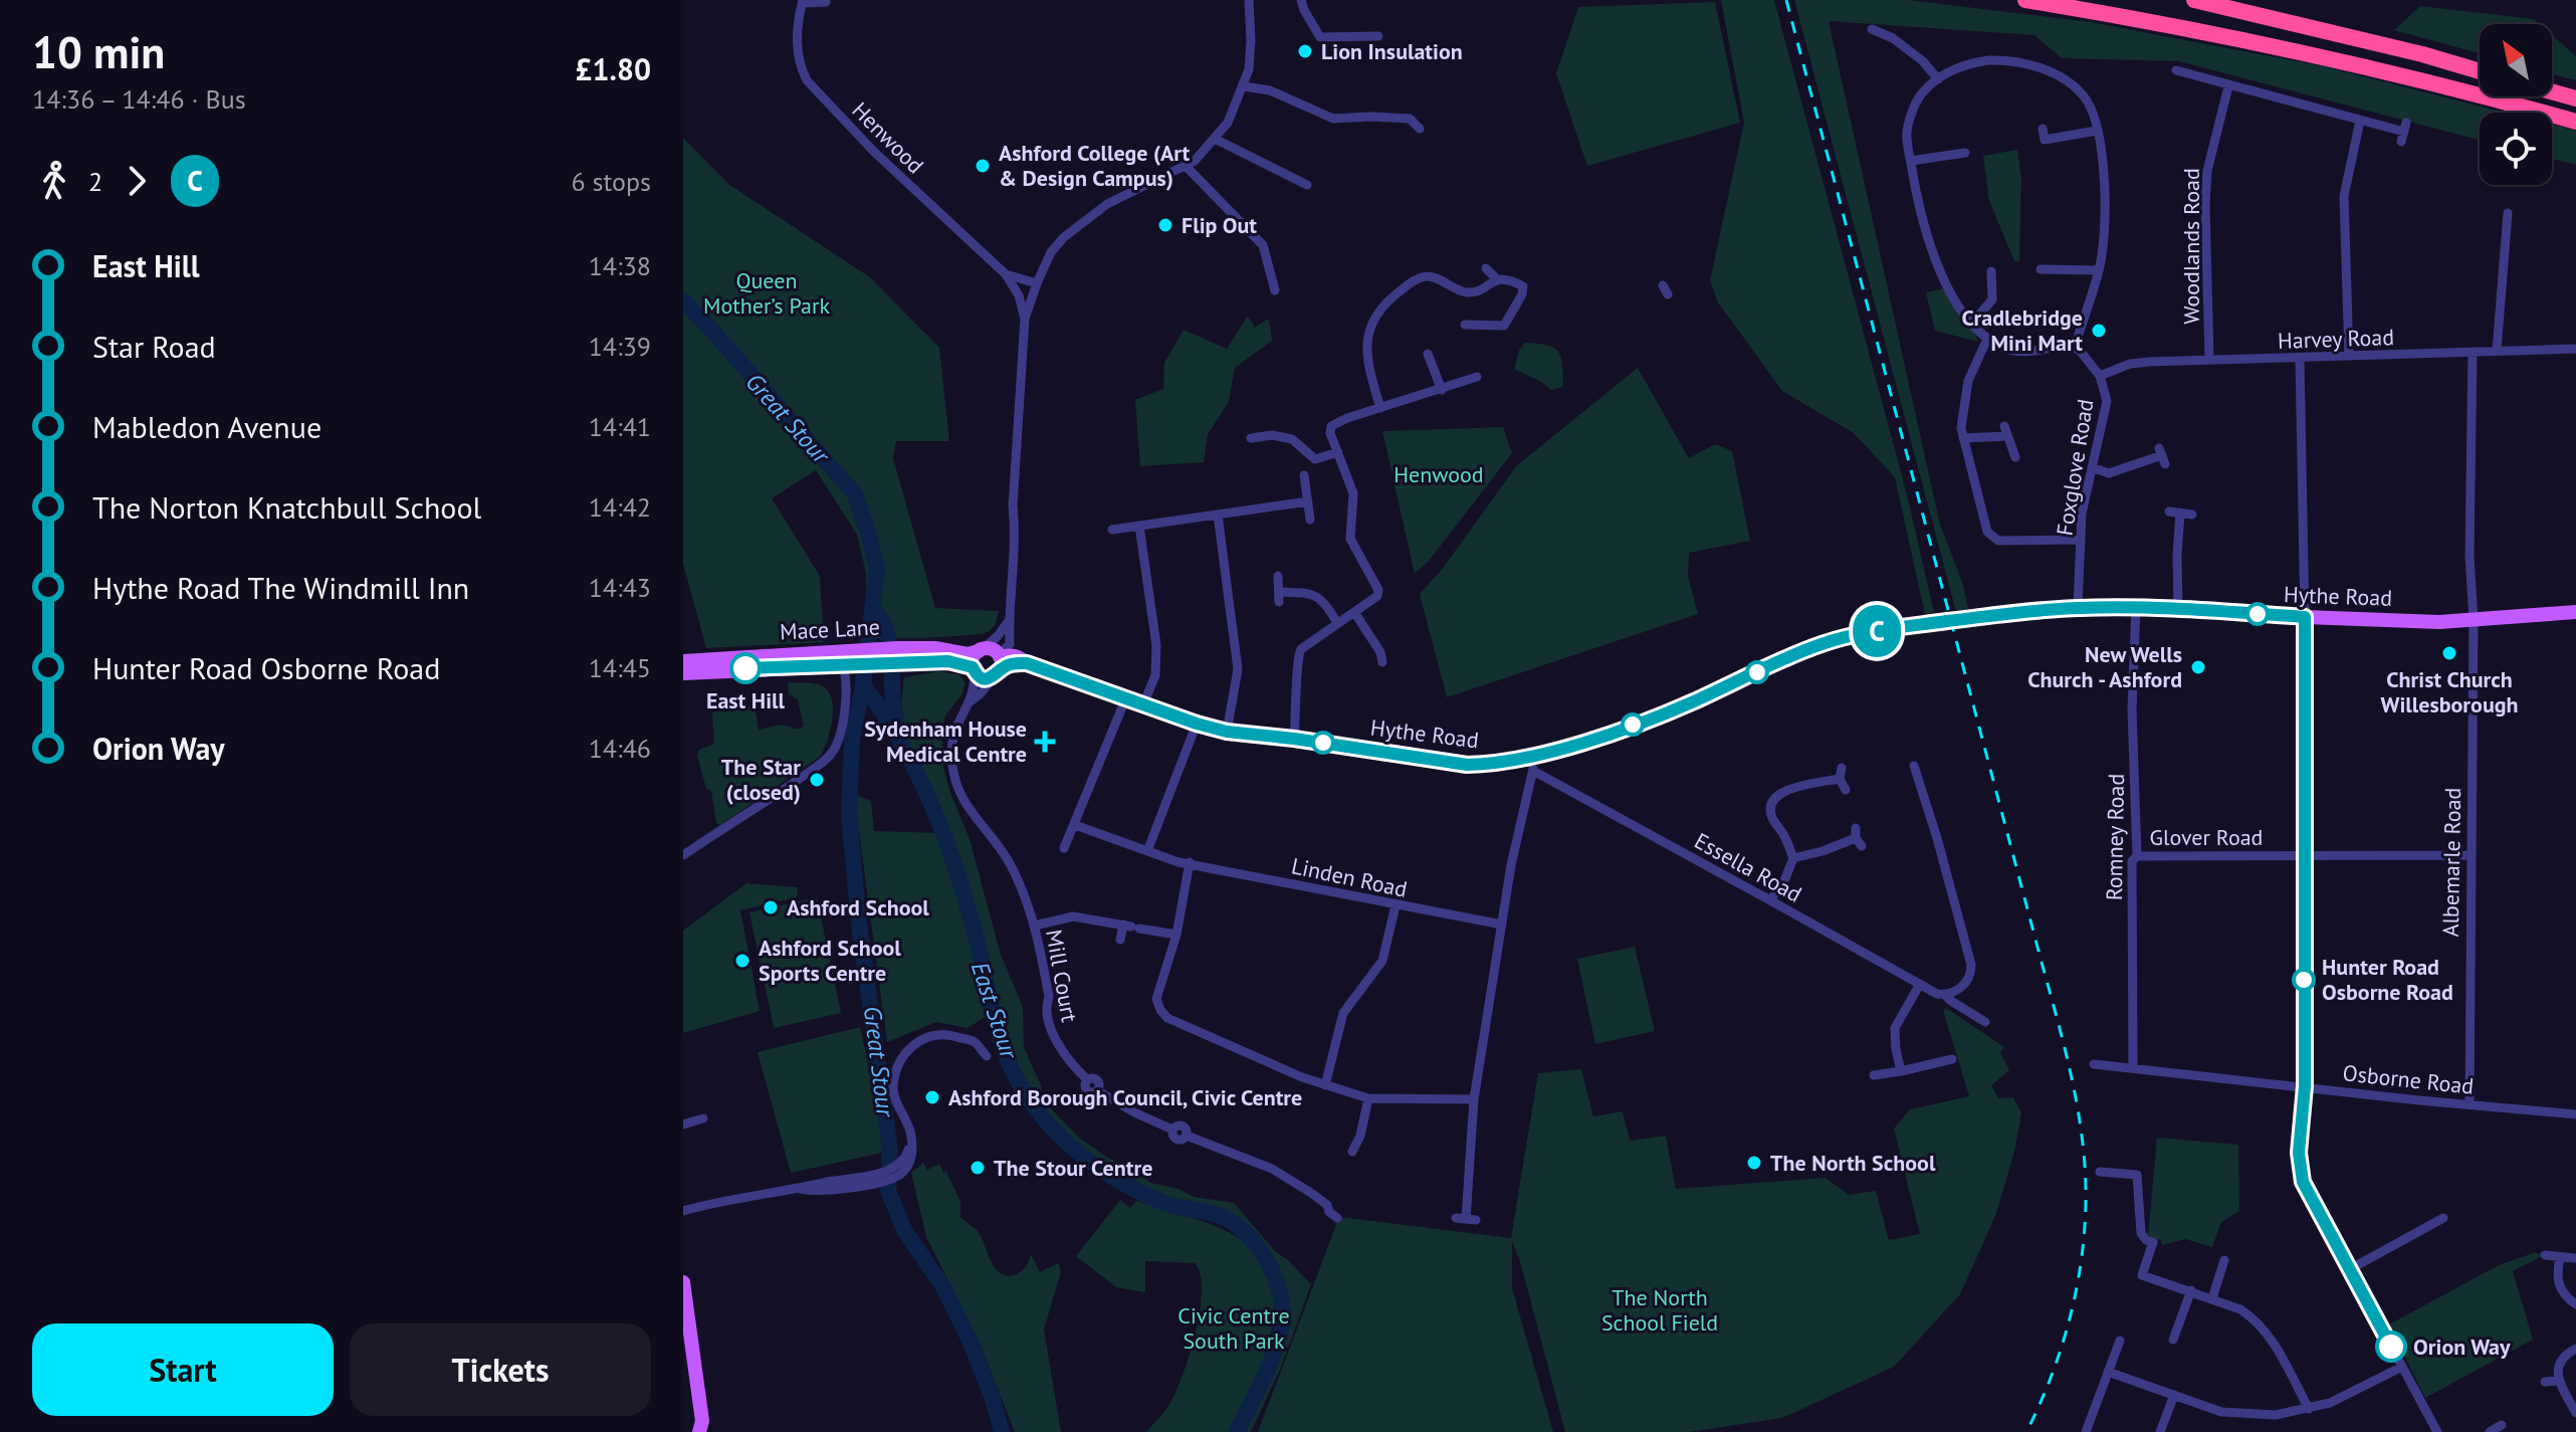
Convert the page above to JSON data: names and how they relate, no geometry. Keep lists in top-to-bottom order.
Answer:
{
  "streets": {
    "main road": ["Hythe Road", "Mace Lane"],
    "street": [
      "Henwood",
      "Woodlands Road",
      "Harvey Road",
      "Foxglove Road",
      "Romney Road",
      "Glover Road",
      "Albemarle Road",
      "Essella Road",
      "Linden Road",
      "Mill Court",
      "Osborne Road"
    ]
  },
  "crossings": [
    ["Henwood", "Hythe Road"],
    ["Henwood", "Mace Lane"],
    ["Henwood", "Mill Court"],
    ["Woodlands Road", "Harvey Road"],
    ["Harvey Road", "Foxglove Road"],
    ["Harvey Road", "Albemarle Road"],
    ["Foxglove Road", "Hythe Road"],
    ["Hythe Road", "Mace Lane"],
    ["Hythe Road", "Romney Road"],
    ["Hythe Road", "Albemarle Road"],
    ["Hythe Road", "Essella Road"],
    ["Hythe Road", "Mill Court"],
    ["Mace Lane", "Mill Court"],
    ["Romney Road", "Glover Road"],
    ["Romney Road", "Osborne Road"],
    ["Glover Road", "Albemarle Road"],
    ["Albemarle Road", "Osborne Road"]
  ],
  "water": ["Great Stour", "East Stour"],
  "parks": [
    "Queen Mother’s Park",
    "Henwood",
    "The North School Field",
    "Civic Centre South Park"
  ],
  "places": {
    "other": [
      "Lion Insulation",
      "Ashford College (Art & Design Campus)",
      "Flip Out",
      "Cradlebridge Mini Mart",
      "Christ Church Willesborough",
      "New Wells Church - Ashford",
      "East Hill",
      "The Star (closed)",
      "Ashford School",
      "Ashford School Sports Centre",
      "Hunter Road Osborne Road",
      "Ashford Borough Council, Civic Centre",
      "The North School",
      "The Stour Centre",
      "Orion Way"
    ],
    "health": ["Sydenham House Medical Centre"]
  },
  "lines": ["bus line C"],
  "north": "top left",
  "page": {
    "heading": ["10 min", "14:36 – 14:46 · Bus", "£1.80"],
    "on_map": "C",
    "legs": ["2", "C", "6 stops"],
    "list": [
      {
        "name": "East Hill",
        "value": "14:38"
      },
      {
        "name": "Star Road",
        "value": "14:39"
      },
      {
        "name": "Mabledon Avenue",
        "value": "14:41"
      },
      {
        "name": "The Norton Knatchbull School",
        "value": "14:42"
      },
      {
        "name": "Hythe Road The Windmill Inn",
        "value": "14:43"
      },
      {
        "name": "Hunter Road Osborne Road",
        "value": "14:45"
      },
      {
        "name": "Orion Way",
        "value": "14:46"
      }
    ],
    "buttons": ["Start", "Tickets"]
  }
}
